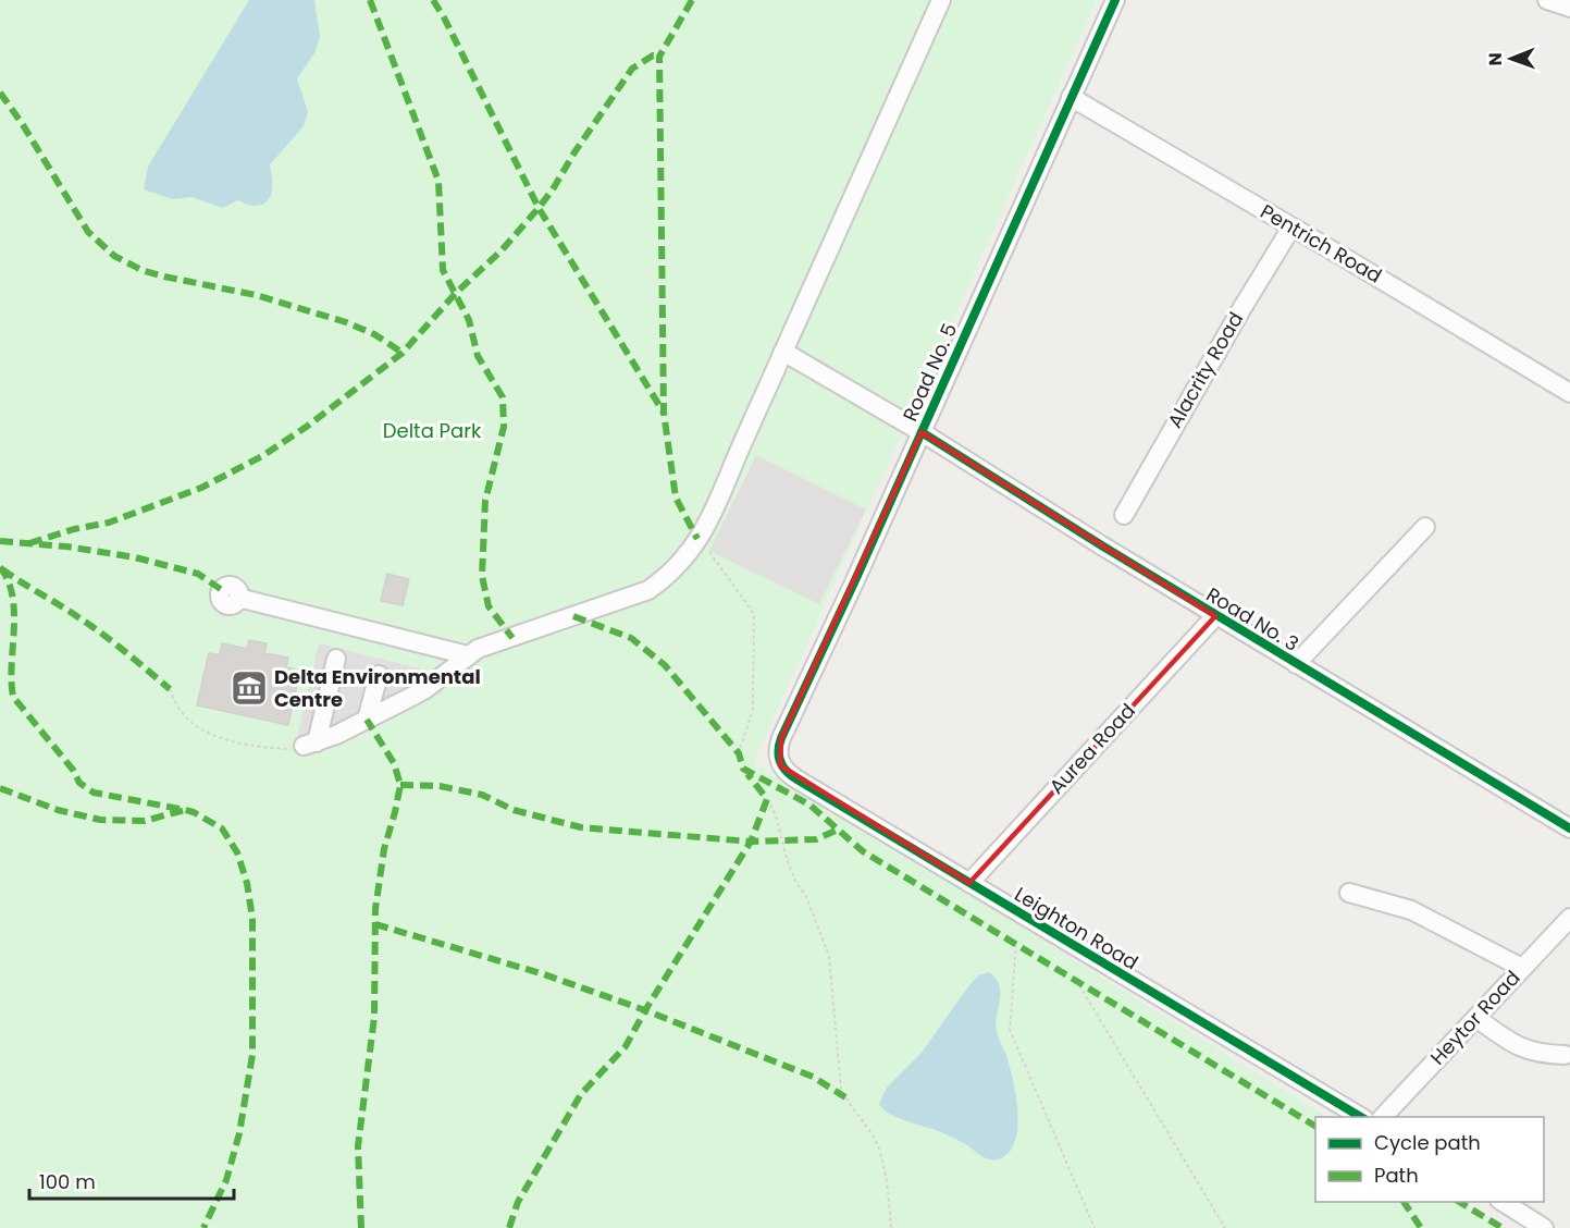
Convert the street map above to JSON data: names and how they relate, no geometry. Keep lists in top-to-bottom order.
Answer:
{
  "streets": {
    "street": [
      "Pentrich Road",
      "Alacrity Road",
      "Road No. 5",
      "Road No. 3",
      "Aurea Road",
      "Leighton Road",
      "Heytor Road"
    ]
  },
  "crossings": [
    ["Pentrich Road", "Alacrity Road"],
    ["Pentrich Road", "Road No. 5"],
    ["Road No. 5", "Road No. 3"],
    ["Road No. 5", "Leighton Road"],
    ["Road No. 3", "Aurea Road"],
    ["Aurea Road", "Leighton Road"]
  ],
  "parks": ["Delta Park"],
  "places": {
    "museum": ["Delta Environmental Centre"]
  },
  "legend": ["Cycle path", "Path"],
  "scale_bar": "100 m",
  "north": "left"
}
